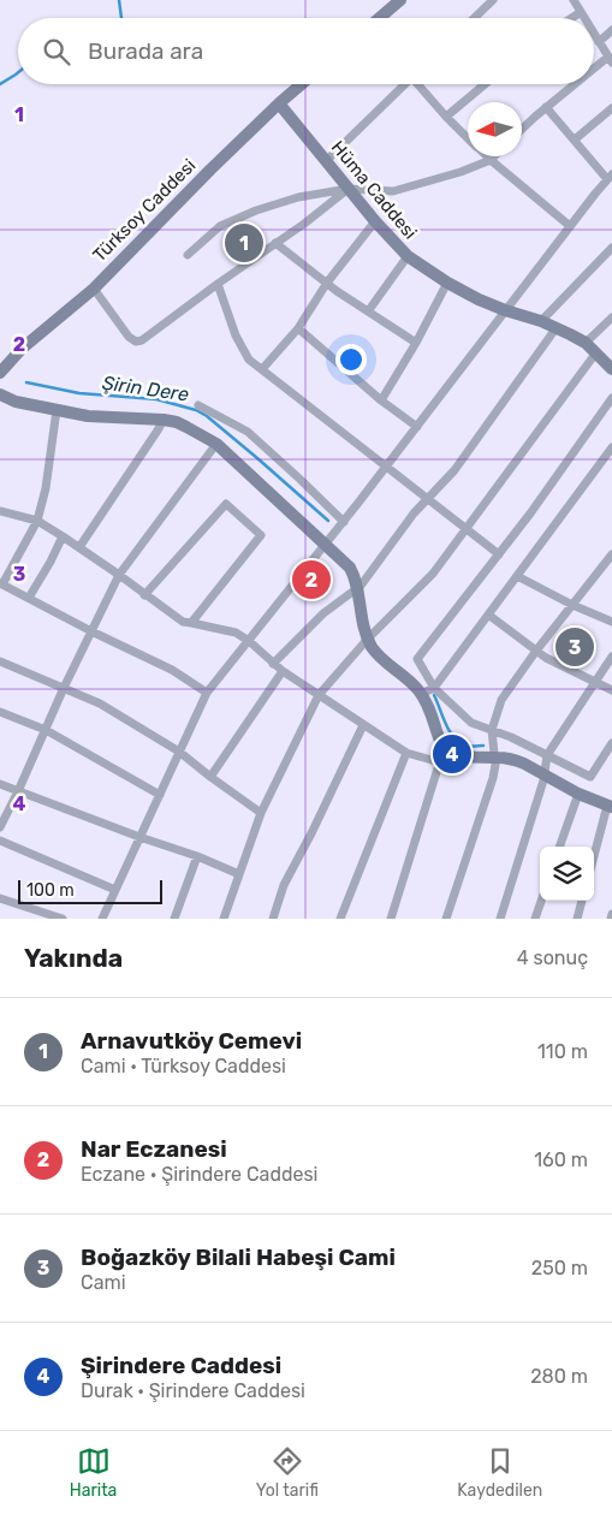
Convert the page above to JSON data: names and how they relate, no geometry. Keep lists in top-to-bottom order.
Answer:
{
  "streets": {
    "street": ["Hüma Caddesi", "Türksoy Caddesi"]
  },
  "crossings": [
    ["Hüma Caddesi", "Türksoy Caddesi"]
  ],
  "water": ["Şirin Dere"],
  "scale_bar": "100 m",
  "north": "left",
  "page": {
    "search": "Burada ara",
    "pins": [
      "1",
      "2",
      "3",
      "4"
    ],
    "scale": "100 m",
    "heading": ["Yakında", "4 sonuç"],
    "list": [
      {
        "mark": "1",
        "name": "Arnavutköy Cemevi",
        "note": "Cami · Türksoy Caddesi",
        "value": "110 m"
      },
      {
        "mark": "2",
        "name": "Nar Eczanesi",
        "note": "Eczane · Şirindere Caddesi",
        "value": "160 m"
      },
      {
        "mark": "3",
        "name": "Boğazköy Bilali Habeşi Cami",
        "note": "Cami",
        "value": "250 m"
      },
      {
        "mark": "4",
        "name": "Şirindere Caddesi",
        "note": "Durak · Şirindere Caddesi",
        "value": "280 m"
      }
    ],
    "nav": ["Harita", "Yol tarifi", "Kaydedilen"]
  },
  "grid": {
    "rows": [
      "1",
      "2",
      "3",
      "4"
    ]
  }
}
